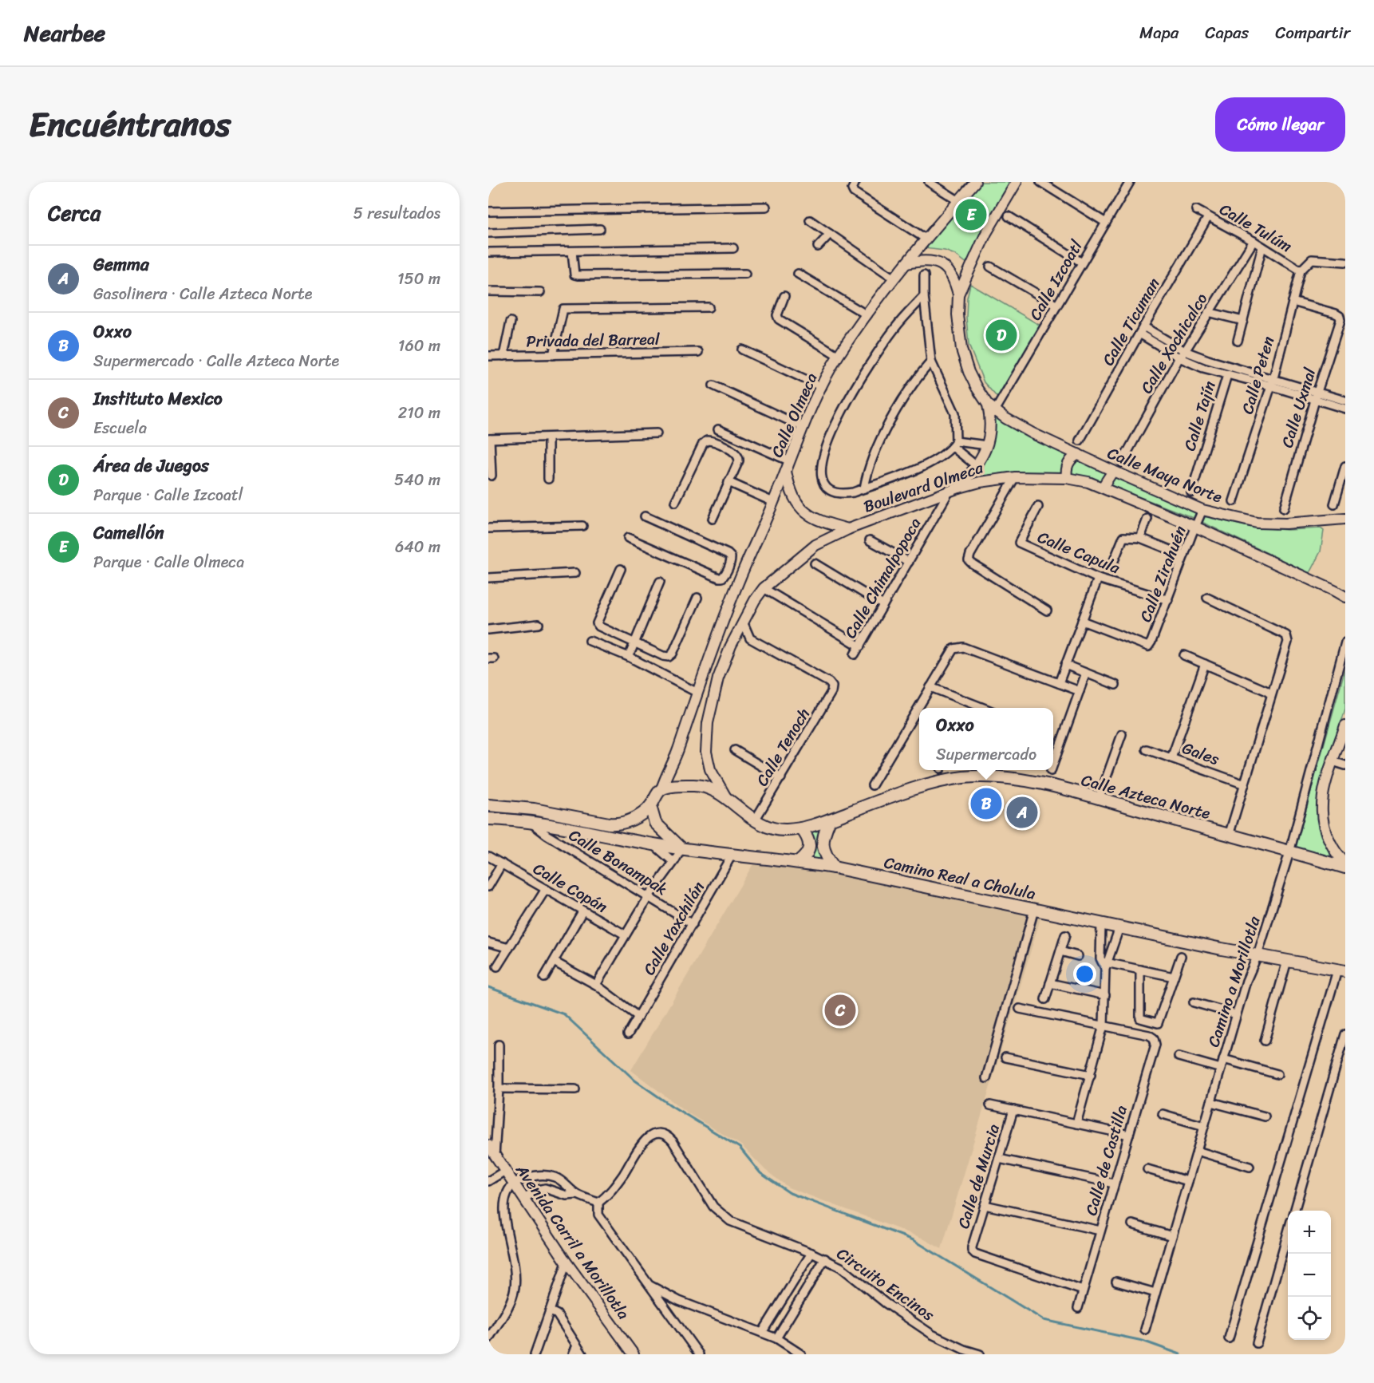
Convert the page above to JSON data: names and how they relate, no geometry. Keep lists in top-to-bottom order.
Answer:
{
  "streets": {
    "main road": ["Calle Azteca Norte", "Camino Real a Cholula"],
    "street": [
      "Calle Tulúm",
      "Calle Izcoatl",
      "Calle Ticuman",
      "Privada del Barreal",
      "Calle Xochicalco",
      "Calle Peten",
      "Calle Uxmal",
      "Calle Olmeca",
      "Calle Tajín",
      "Calle Maya Norte",
      "Boulevard Olmeca",
      "Calle Capula",
      "Calle Zirahuén",
      "Calle Chimalpopoca",
      "Calle Tenoch",
      "Gales",
      "Calle Bonampak",
      "Calle Copán",
      "Calle Yaxchilán",
      "Camino a Morillotla",
      "Calle de Castilla",
      "Calle de Murcia",
      "Avenida Carril a Morillotla",
      "Circuito Encinos"
    ]
  },
  "crossings": [
    ["Calle Tulúm", "Calle Ticuman"],
    ["Calle Tulúm", "Calle Xochicalco"],
    ["Calle Tulúm", "Calle Peten"],
    ["Calle Izcoatl", "Calle Maya Norte"],
    ["Calle Peten", "Calle Uxmal"],
    ["Calle Olmeca", "Calle Azteca Norte"],
    ["Calle Maya Norte", "Calle Zirahuén"],
    ["Boulevard Olmeca", "Calle Zirahuén"],
    ["Boulevard Olmeca", "Calle Chimalpopoca"],
    ["Boulevard Olmeca", "Calle Tenoch"],
    ["Boulevard Olmeca", "Calle Azteca Norte"],
    ["Calle Capula", "Calle Zirahuén"],
    ["Calle Tenoch", "Calle Azteca Norte"],
    ["Calle Azteca Norte", "Camino a Morillotla"],
    ["Calle Bonampak", "Camino Real a Cholula"],
    ["Calle Bonampak", "Calle Yaxchilán"],
    ["Camino Real a Cholula", "Calle Yaxchilán"],
    ["Camino Real a Cholula", "Camino a Morillotla"],
    ["Calle de Castilla", "Calle de Murcia"]
  ],
  "page": {
    "header": "Nearbee",
    "nav": ["Mapa", "Capas", "Compartir"],
    "title": "Encuéntranos",
    "buttons": "Cómo llegar",
    "heading": ["Cerca", "5 resultados"],
    "pins": [
      "E",
      "D",
      "B",
      "A",
      "C"
    ],
    "list": [
      {
        "mark": "A",
        "name": "Gemma",
        "note": "Gasolinera · Calle Azteca Norte",
        "value": "150 m"
      },
      {
        "mark": "B",
        "name": "Oxxo",
        "note": "Supermercado · Calle Azteca Norte",
        "value": "160 m"
      },
      {
        "mark": "C",
        "name": "Instituto Mexico",
        "note": "Escuela",
        "value": "210 m"
      },
      {
        "mark": "D",
        "name": "Área de Juegos",
        "note": "Parque · Calle Izcoatl",
        "value": "540 m"
      },
      {
        "mark": "E",
        "name": "Camellón",
        "note": "Parque · Calle Olmeca",
        "value": "640 m"
      }
    ],
    "popup": ["Oxxo", "Supermercado"],
    "map_buttons": ["+", "−"]
  }
}
